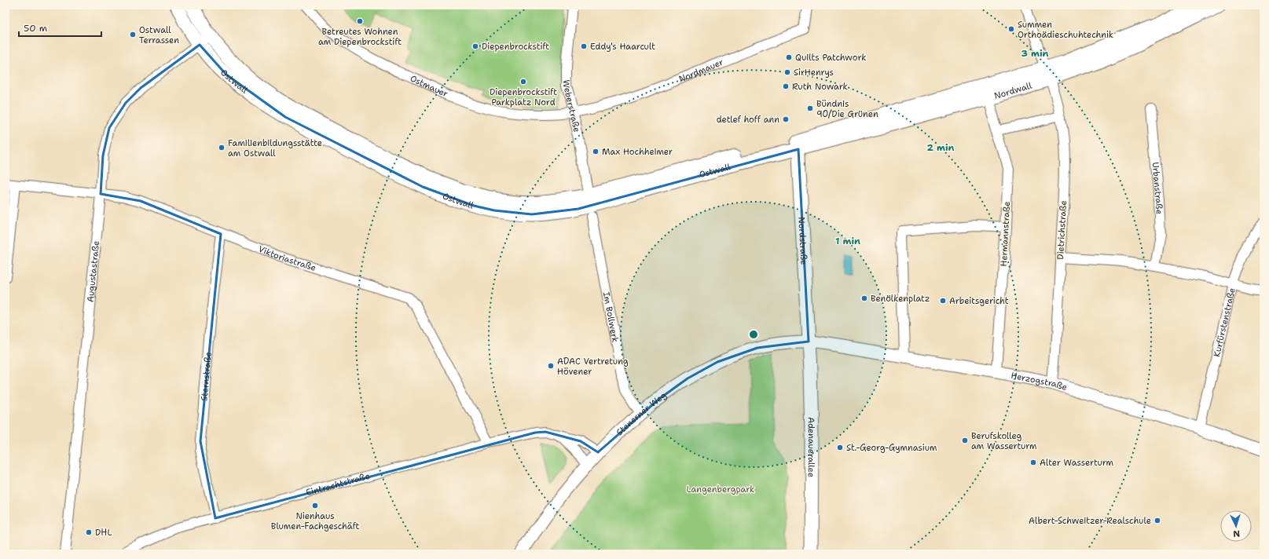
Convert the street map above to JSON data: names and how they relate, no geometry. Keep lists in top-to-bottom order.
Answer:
{
  "streets": {
    "main road": [
      "Ostwall",
      "Nordwall",
      "Nordstraße",
      "Adenauerallee"
    ],
    "street": [
      "Nordmauer",
      "Ostmauer",
      "Weberstraße",
      "Urbanstraße",
      "Dietrichstraße",
      "Hermannstraße",
      "Viktoriastraße",
      "Augustastraße",
      "Im Bollwerk",
      "Kurfürstenstraße",
      "Sternstraße",
      "Herzogstraße",
      "Stenerner Weg",
      "Eintrachtstraße"
    ]
  },
  "crossings": [
    ["Nordmauer", "Ostmauer"],
    ["Nordmauer", "Weberstraße"],
    ["Ostwall", "Nordwall"],
    ["Ostwall", "Weberstraße"],
    ["Ostwall", "Nordstraße"],
    ["Ostwall", "Augustastraße"],
    ["Ostwall", "Im Bollwerk"],
    ["Ostmauer", "Weberstraße"],
    ["Nordwall", "Dietrichstraße"],
    ["Nordwall", "Hermannstraße"],
    ["Nordwall", "Nordstraße"],
    ["Weberstraße", "Im Bollwerk"],
    ["Dietrichstraße", "Herzogstraße"],
    ["Hermannstraße", "Herzogstraße"],
    ["Nordstraße", "Herzogstraße"],
    ["Nordstraße", "Stenerner Weg"],
    ["Nordstraße", "Adenauerallee"],
    ["Viktoriastraße", "Augustastraße"],
    ["Viktoriastraße", "Sternstraße"],
    ["Viktoriastraße", "Eintrachtstraße"],
    ["Im Bollwerk", "Stenerner Weg"],
    ["Kurfürstenstraße", "Herzogstraße"],
    ["Sternstraße", "Eintrachtstraße"],
    ["Herzogstraße", "Stenerner Weg"],
    ["Herzogstraße", "Adenauerallee"],
    ["Stenerner Weg", "Adenauerallee"],
    ["Stenerner Weg", "Eintrachtstraße"]
  ],
  "parks": ["Langenbergpark"],
  "places": [
    "Betreutes Wohnen am Diepenbrockstift",
    "Summen Orthoädieschuhtechnik",
    "Ostwall Terrassen",
    "Diepenbrockstift",
    "Eddy's Haarcult",
    "Quilts Patchwork",
    "SirHenrys",
    "Diepenbrockstift Parkplatz Nord",
    "Ruth Nowark",
    "Bündnis 90/Die Grünen",
    "detlef hoff ann",
    "Familienbildungsstätte am Ostwall",
    "Max Hochheimer",
    "Benölkenplatz",
    "Arbeitsgericht",
    "ADAC Vertretung Hövener",
    "Berufskolleg am Wasserturm",
    "St.-Georg-Gymnasium",
    "Alter Wasserturm",
    "Nienhaus Blumen-Fachgeschäft",
    "Albert-Schweitzer-Realschule",
    "DHL"
  ],
  "scale_bar": "50 m",
  "north": "bottom",
  "rings": ["3 min", "2 min", "1 min"]
}
